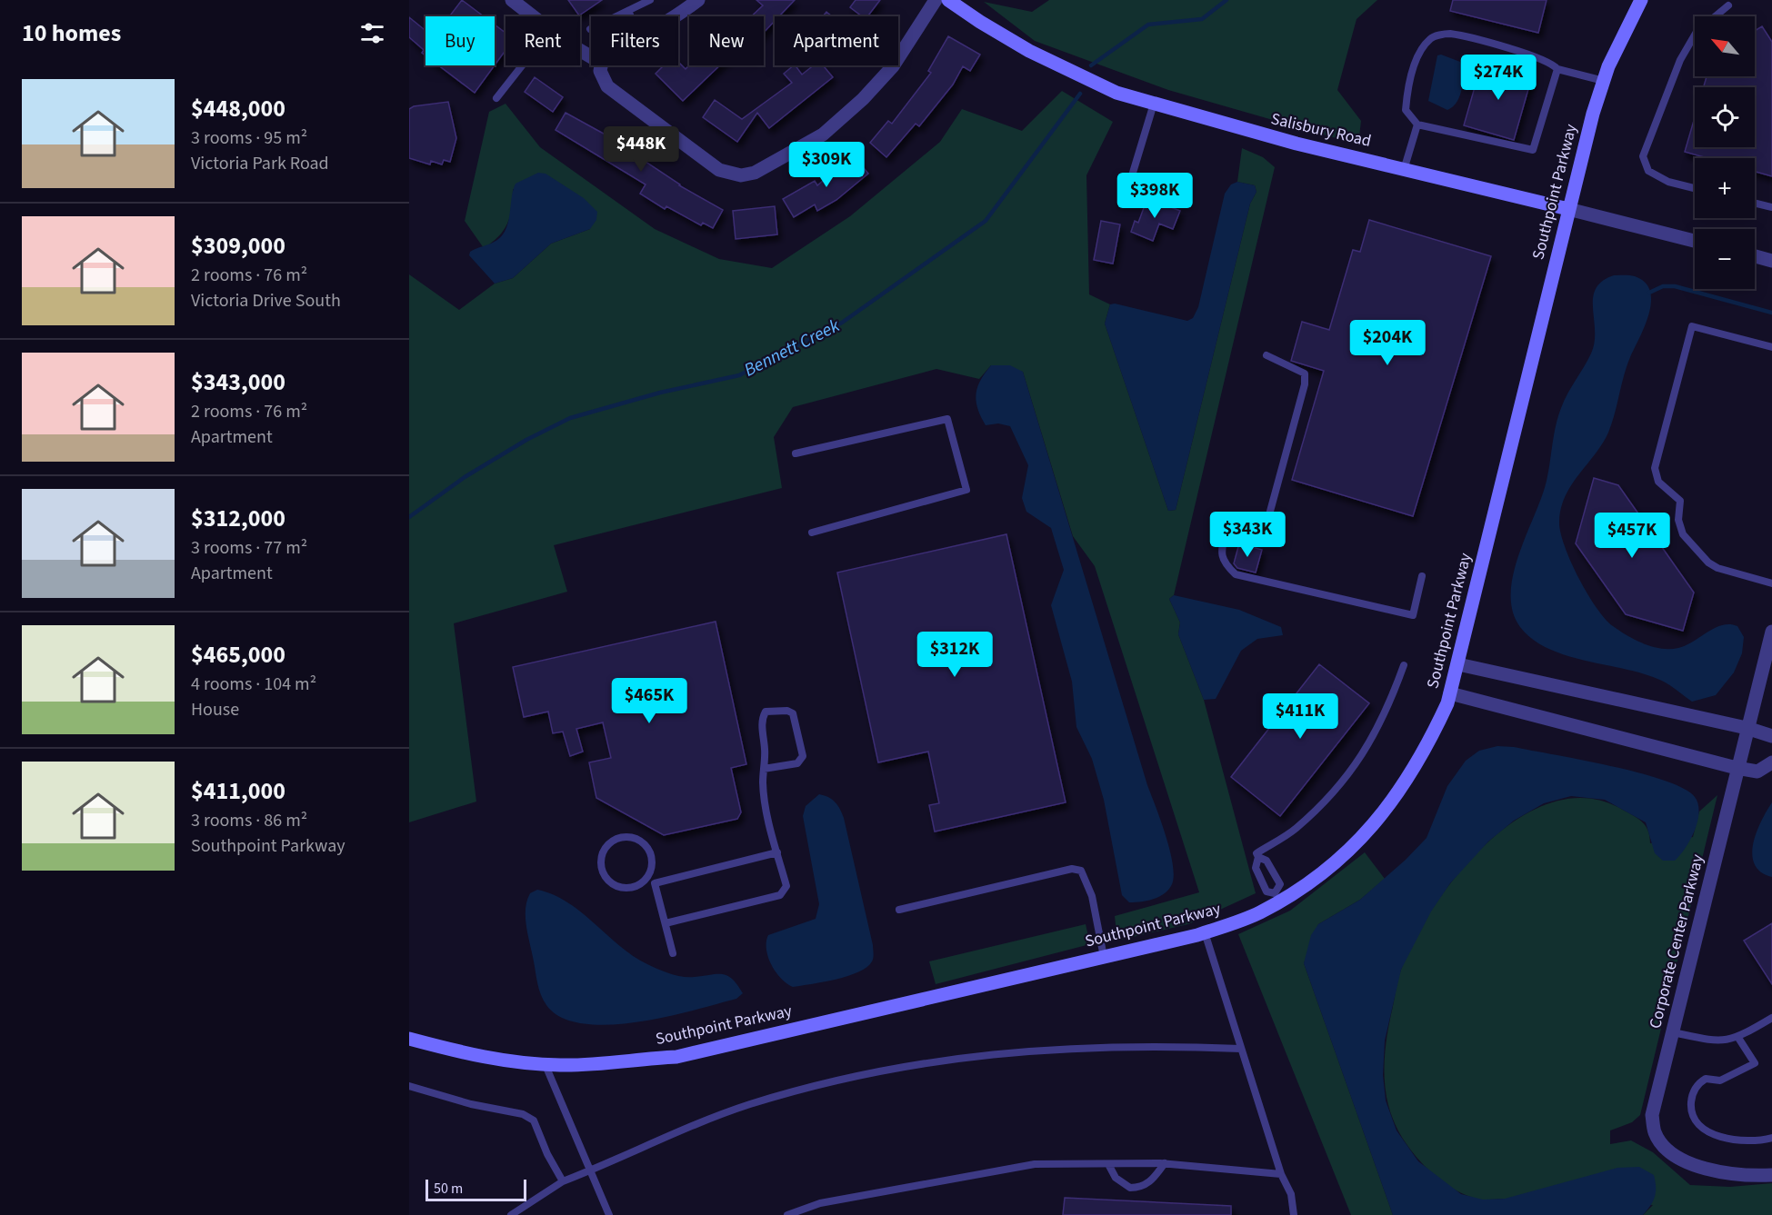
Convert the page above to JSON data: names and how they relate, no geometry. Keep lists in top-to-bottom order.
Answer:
{
  "streets": {
    "main road": ["Salisbury Road", "Southpoint Parkway"],
    "street": ["Corporate Center Parkway"]
  },
  "crossings": [
    ["Salisbury Road", "Southpoint Parkway"]
  ],
  "water": ["Bennett Creek"],
  "scale_bar": "50 m",
  "north": "top left",
  "page": {
    "heading": "10 homes",
    "map_buttons": ["+", "−"],
    "chip": [
      "Buy",
      "Rent",
      "Filters",
      "New",
      "Apartment"
    ],
    "price": [
      "$274K",
      "$448K",
      "$309K",
      "$398K",
      "$204K",
      "$343K",
      "$457K",
      "$312K",
      "$465K",
      "$411K"
    ],
    "list": [
      {
        "name": "$448,000",
        "note": "3 rooms · 95 m² · Victoria Park Road"
      },
      {
        "name": "$309,000",
        "note": "2 rooms · 76 m² · Victoria Drive South"
      },
      {
        "name": "$343,000",
        "note": "2 rooms · 76 m² · Apartment"
      },
      {
        "name": "$312,000",
        "note": "3 rooms · 77 m² · Apartment"
      },
      {
        "name": "$465,000",
        "note": "4 rooms · 104 m² · House"
      },
      {
        "name": "$411,000",
        "note": "3 rooms · 86 m² · Southpoint Parkway"
      }
    ],
    "scale": "50 m"
  }
}
